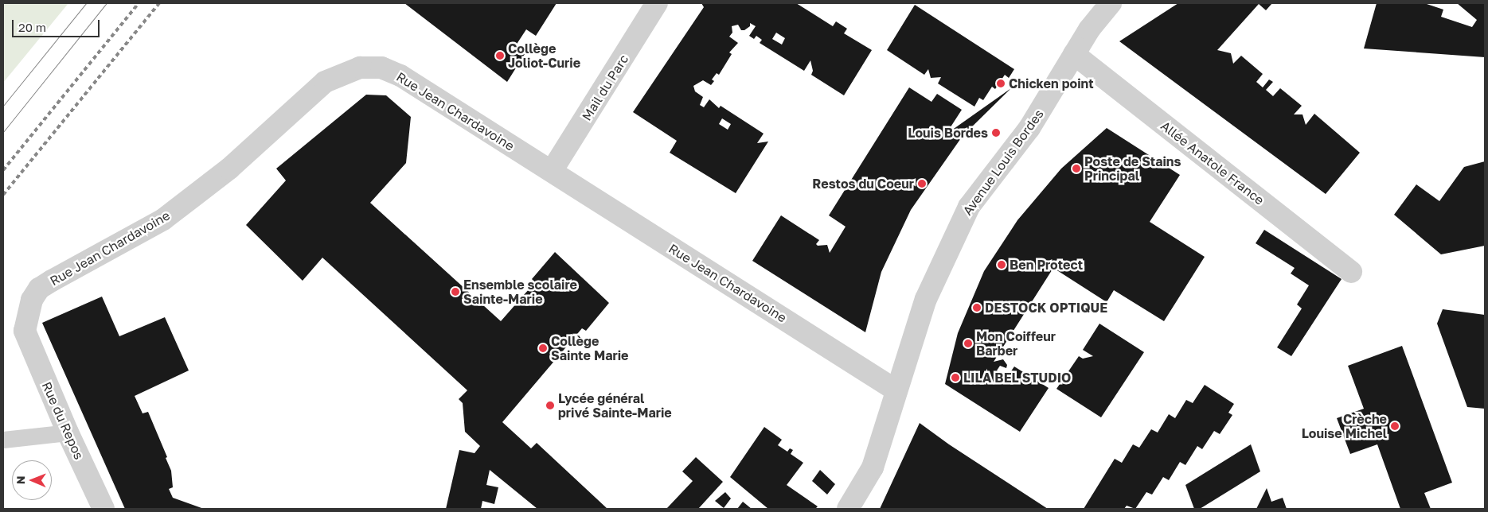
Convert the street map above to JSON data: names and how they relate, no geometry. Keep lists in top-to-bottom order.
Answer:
{
  "streets": {
    "street": [
      "Mail du Parc",
      "Rue Jean Chardavoine",
      "Avenue Louis Bordes",
      "Allée Anatole France",
      "Rue du Repos"
    ]
  },
  "crossings": [
    ["Mail du Parc", "Rue Jean Chardavoine"],
    ["Rue Jean Chardavoine", "Avenue Louis Bordes"],
    ["Rue Jean Chardavoine", "Rue du Repos"],
    ["Avenue Louis Bordes", "Allée Anatole France"]
  ],
  "places": [
    "Collège Joliot-Curie",
    "Chicken point",
    "Louis Bordes",
    "Poste de Stains Principal",
    "Restos du Coeur",
    "Ben Protect",
    "Ensemble scolaire Sainte-Marie",
    "DESTOCK OPTIQUE",
    "Mon Coiffeur Barber",
    "Collège Sainte Marie",
    "LILA BEL STUDIO",
    "Lycée général privé Sainte-Marie",
    "Crèche Louise Michel"
  ],
  "scale_bar": "20 m",
  "north": "left"
}
